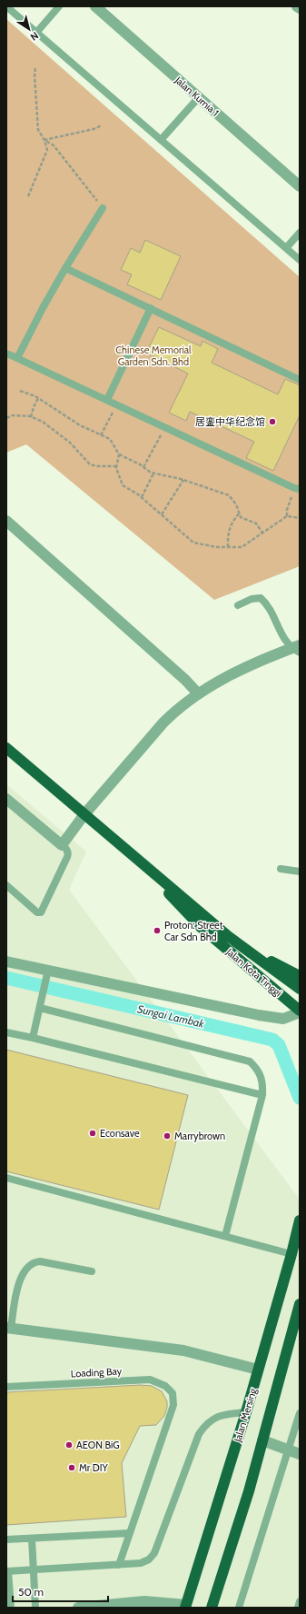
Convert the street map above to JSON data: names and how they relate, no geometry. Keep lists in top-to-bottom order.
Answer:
{
  "streets": {
    "highway": ["Jalan Kota Tinggi", "Jalan Mersing"],
    "street": ["Jalan Kurnia 1"],
    "lane": ["Loading Bay"]
  },
  "water": ["Sungai Lambak"],
  "parks": ["Chinese Memorial Garden Sdn. Bhd"],
  "places": [
    "居銮中华纪念馆",
    "Proton: Street Car Sdn Bhd",
    "Econsave",
    "Marrybrown",
    "AEON BiG",
    "Mr DIY"
  ],
  "scale_bar": "50 m",
  "north": "bottom right"
}
